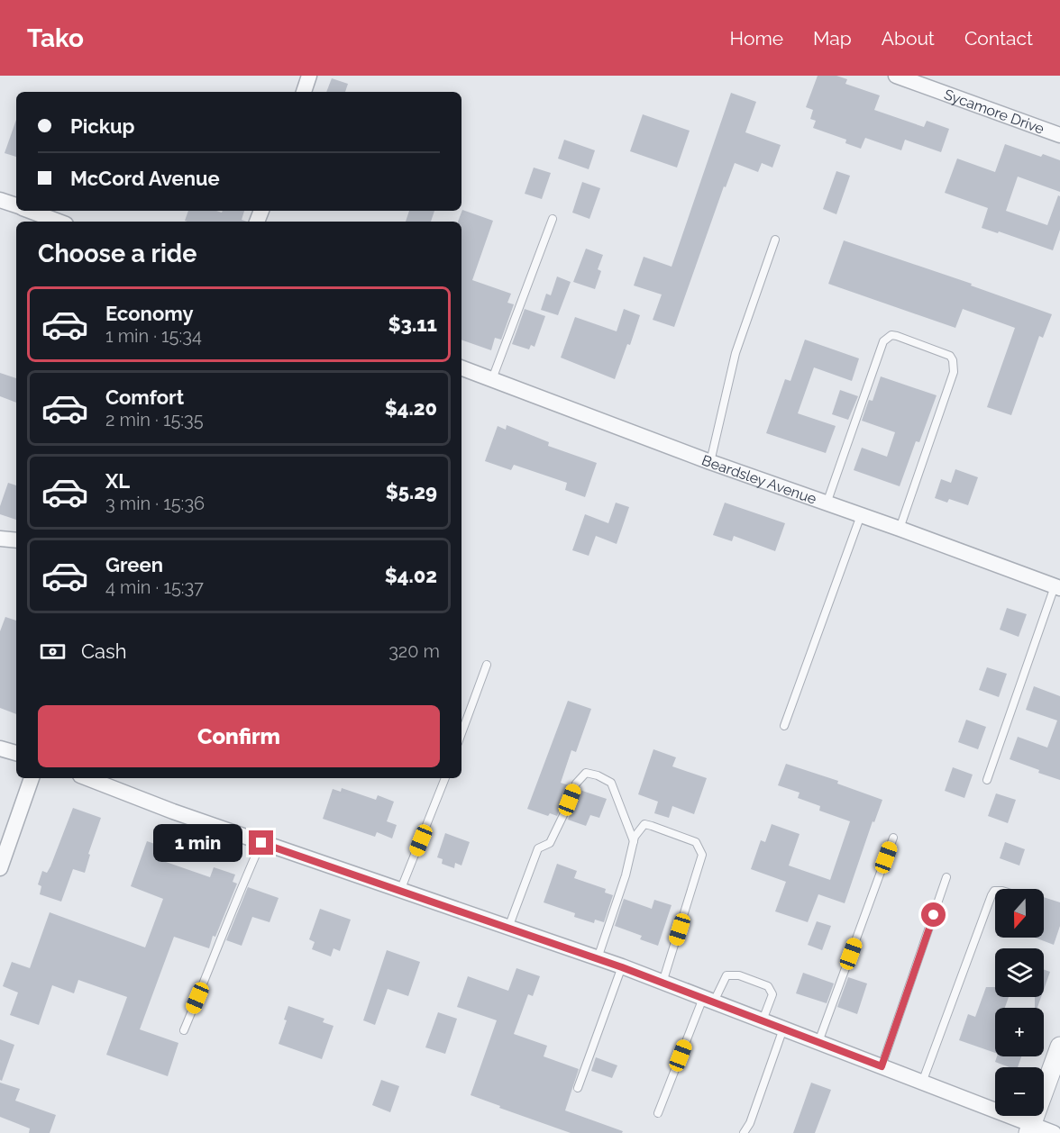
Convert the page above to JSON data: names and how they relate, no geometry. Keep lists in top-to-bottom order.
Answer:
{
  "streets": {
    "street": ["Sycamore Drive", "Beardsley Avenue"]
  },
  "north": "bottom",
  "page": {
    "header": "Tako",
    "nav": [
      "Home",
      "Map",
      "About",
      "Contact"
    ],
    "banner": ["Pickup", "McCord Avenue"],
    "heading": "Choose a ride",
    "list": [
      {
        "name": "Economy",
        "note": "1 min · 15:34",
        "value": "$3.11"
      },
      {
        "name": "Comfort",
        "note": "2 min · 15:35",
        "value": "$4.20"
      },
      {
        "name": "XL",
        "note": "3 min · 15:36",
        "value": "$5.29"
      },
      {
        "name": "Green",
        "note": "4 min · 15:37",
        "value": "$4.02"
      }
    ],
    "pay": ["Cash", "320 m"],
    "buttons": "Confirm",
    "bubble": "1 min",
    "map_buttons": ["+", "−"]
  }
}
